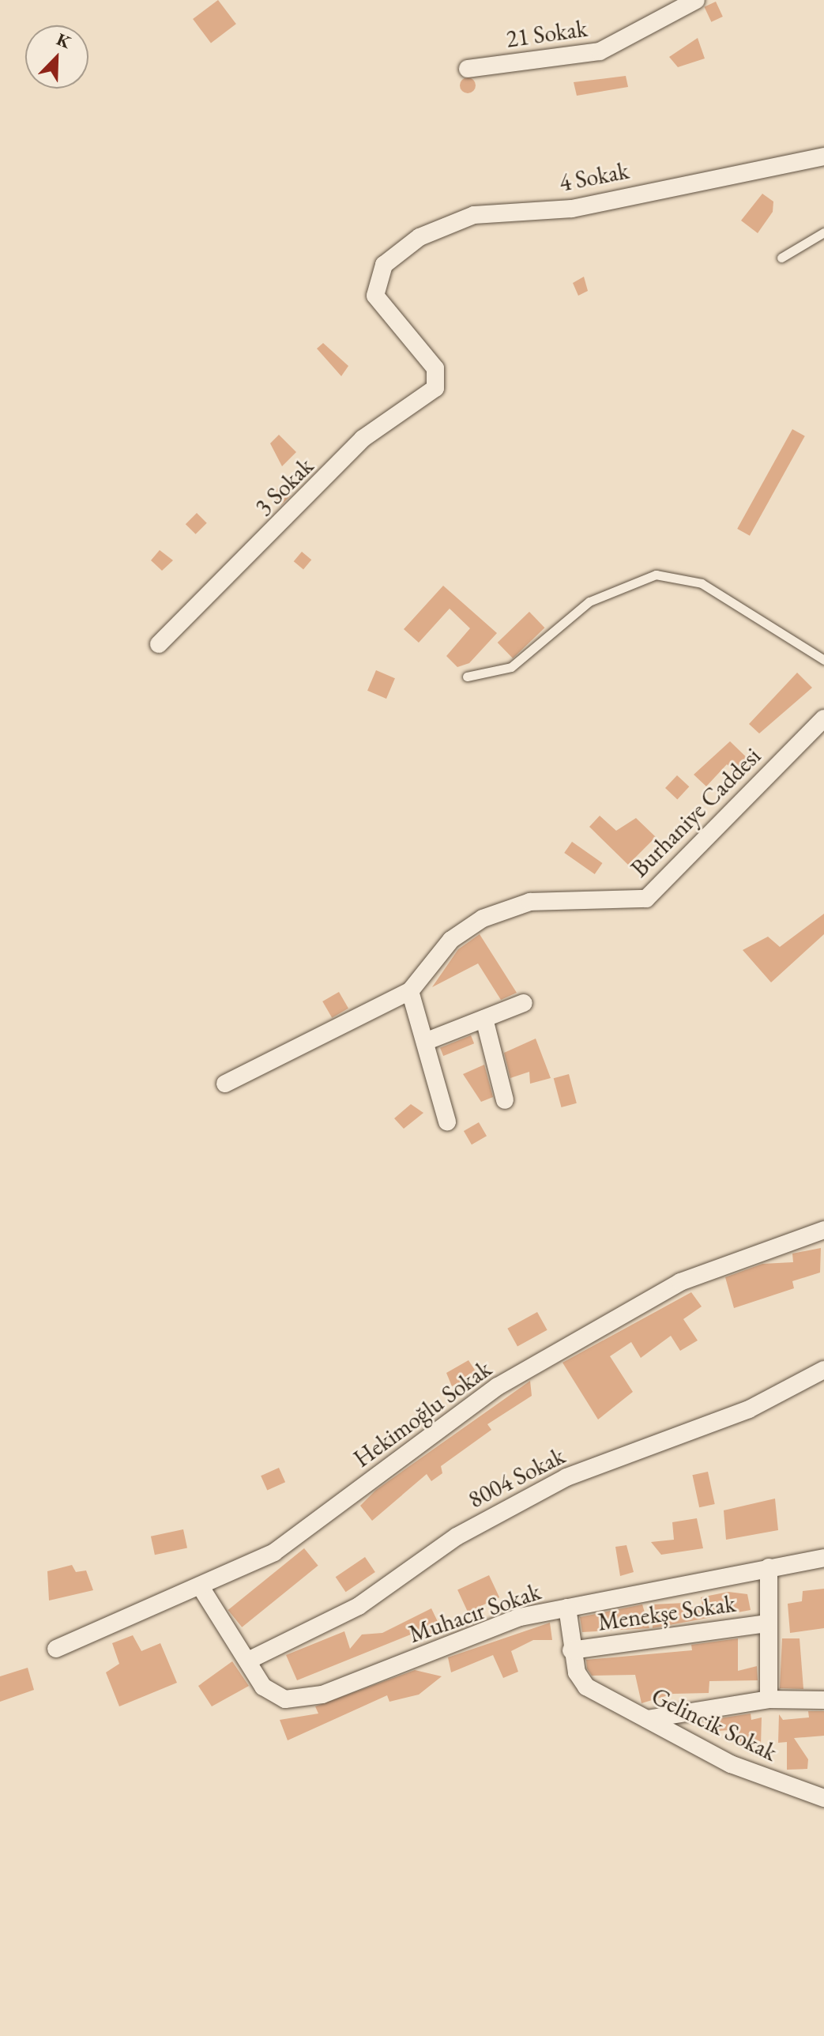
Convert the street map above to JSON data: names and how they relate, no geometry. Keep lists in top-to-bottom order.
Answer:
{
  "streets": {
    "street": [
      "21 Sokak",
      "4 Sokak",
      "3 Sokak",
      "Burhaniye Caddesi",
      "Hekimoğlu Sokak",
      "8004 Sokak",
      "Muhacır Sokak",
      "Menekşe Sokak",
      "Gelincik Sokak"
    ]
  },
  "crossings": [
    ["4 Sokak", "3 Sokak"],
    ["Hekimoğlu Sokak", "Muhacır Sokak"],
    ["8004 Sokak", "Muhacır Sokak"],
    ["Menekşe Sokak", "Gelincik Sokak"]
  ],
  "north": "top right"
}
